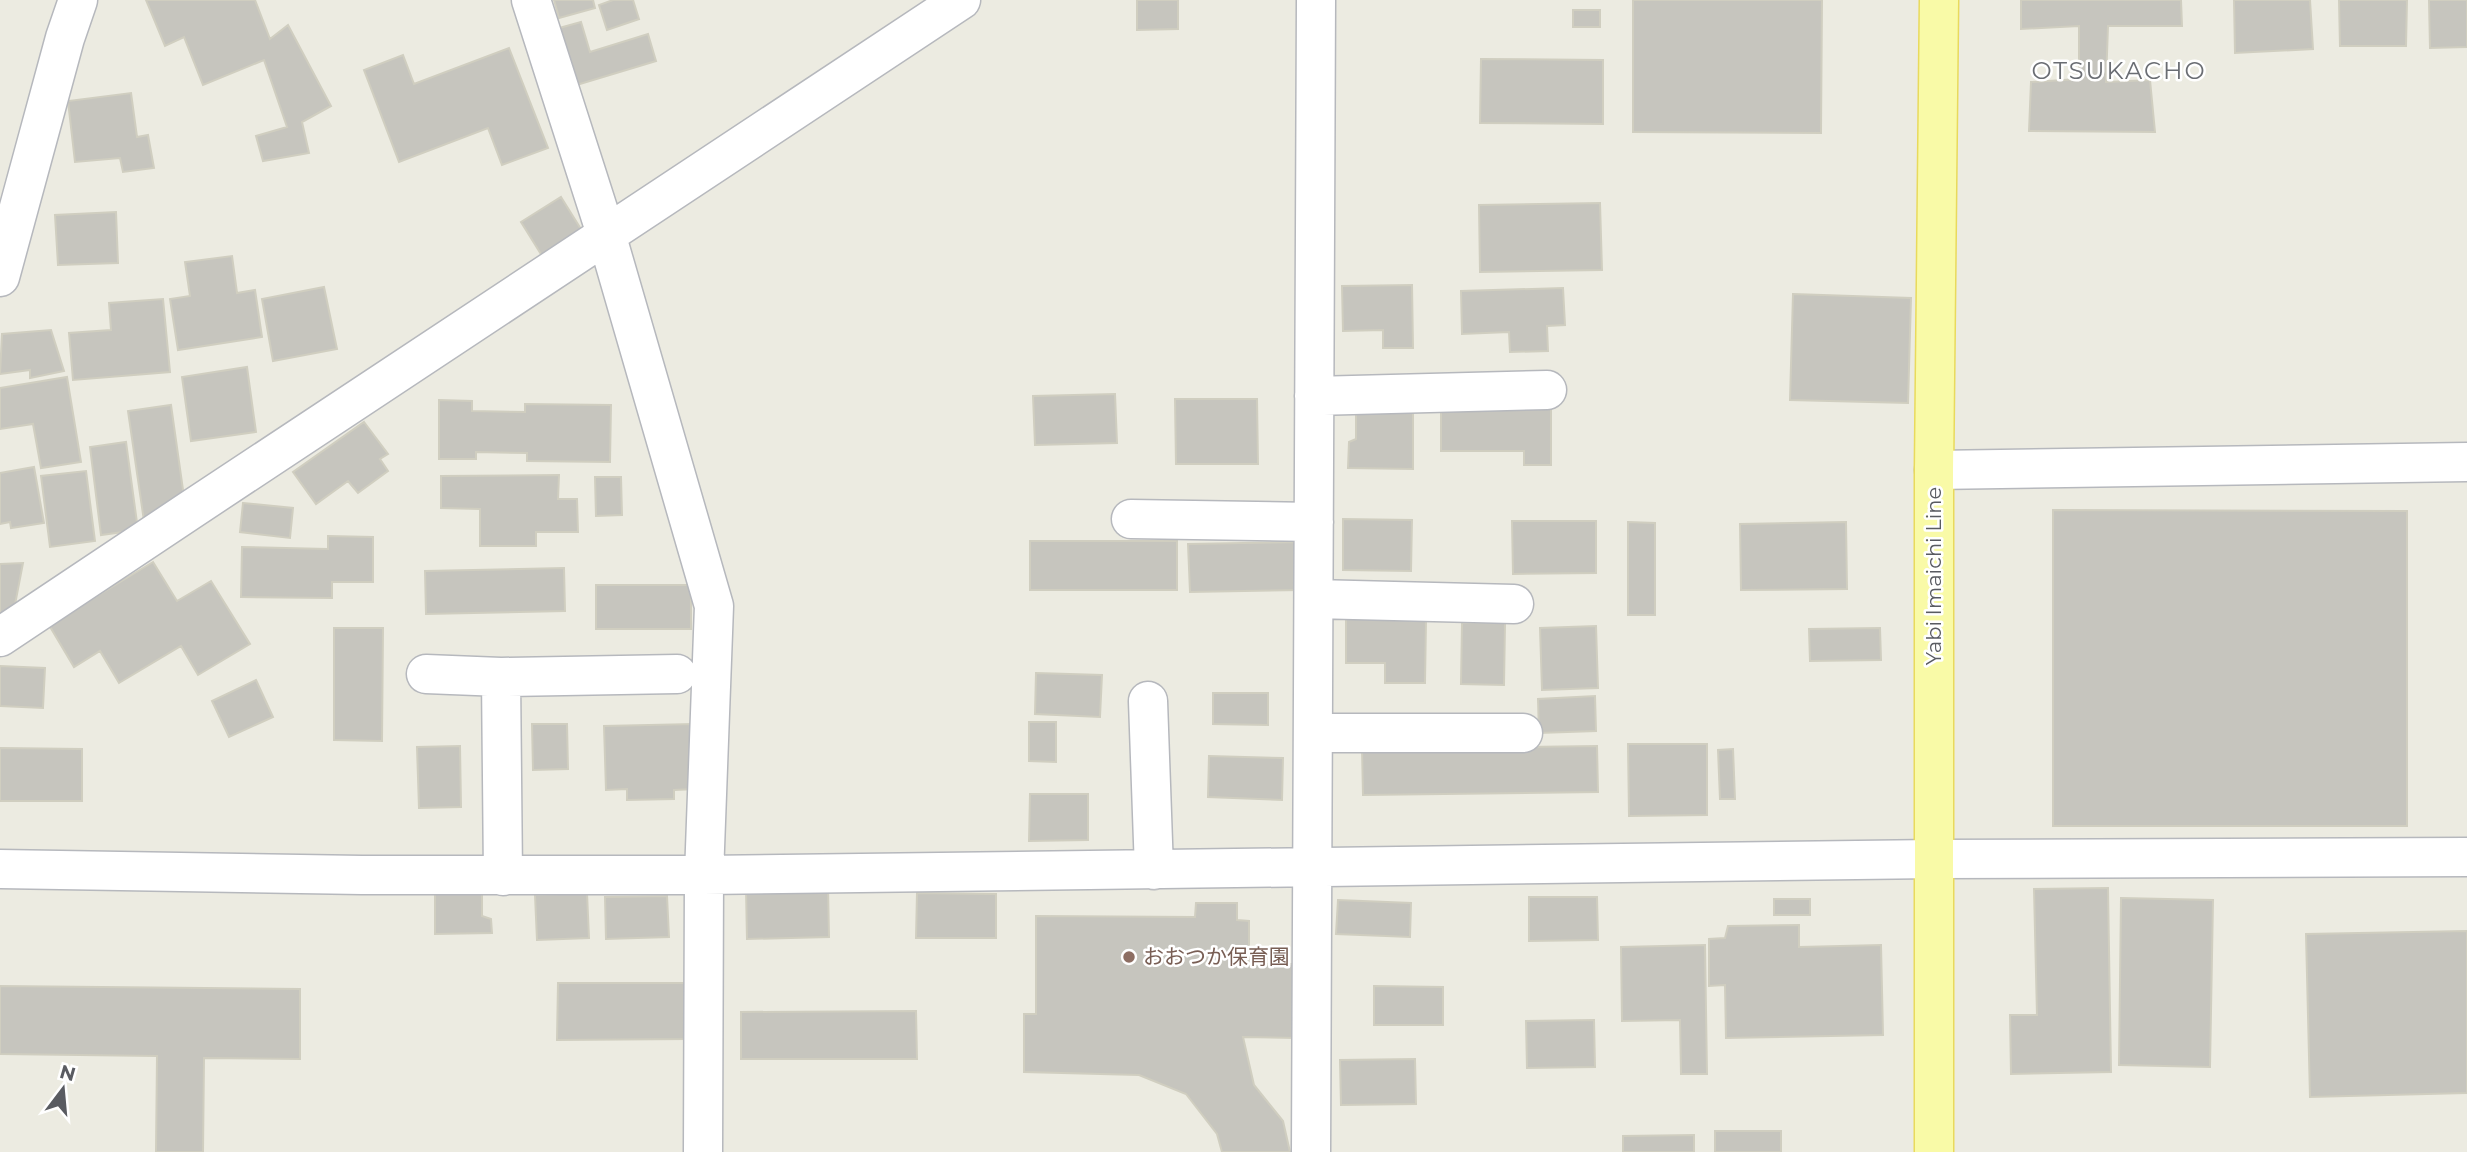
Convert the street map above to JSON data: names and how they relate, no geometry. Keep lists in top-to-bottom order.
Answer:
{
  "streets": {
    "main road": ["Yabi Imaichi Line"]
  },
  "districts": ["OTSUKACHO"],
  "places": ["おおつか保育園"],
  "north": "top"
}
